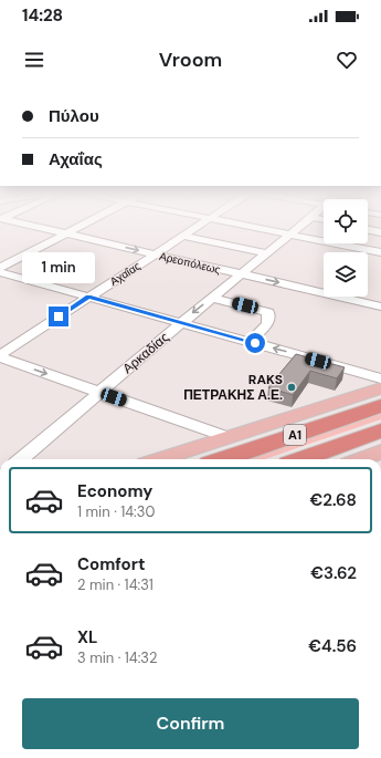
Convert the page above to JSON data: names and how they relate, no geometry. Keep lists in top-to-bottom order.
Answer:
{
  "streets": {
    "highway": ["Α1"],
    "street": ["Αρεοπόλεως", "Αχαΐας", "Αρκαδίας"]
  },
  "crossings": [
    ["Αρεοπόλεως", "Αχαΐας"],
    ["Αρεοπόλεως", "Αρκαδίας"]
  ],
  "places": ["RAKS ΠΕΤΡΑΚΗΣ Α.Ε."],
  "page": {
    "status": "14:28",
    "header": "Vroom",
    "banner": ["Πύλου", "Αχαΐας"],
    "bubble": "1 min",
    "list": [
      {
        "name": "Economy",
        "note": "1 min · 14:30",
        "value": "€2.68"
      },
      {
        "name": "Comfort",
        "note": "2 min · 14:31",
        "value": "€3.62"
      },
      {
        "name": "XL",
        "note": "3 min · 14:32",
        "value": "€4.56"
      }
    ],
    "buttons": "Confirm"
  }
}
